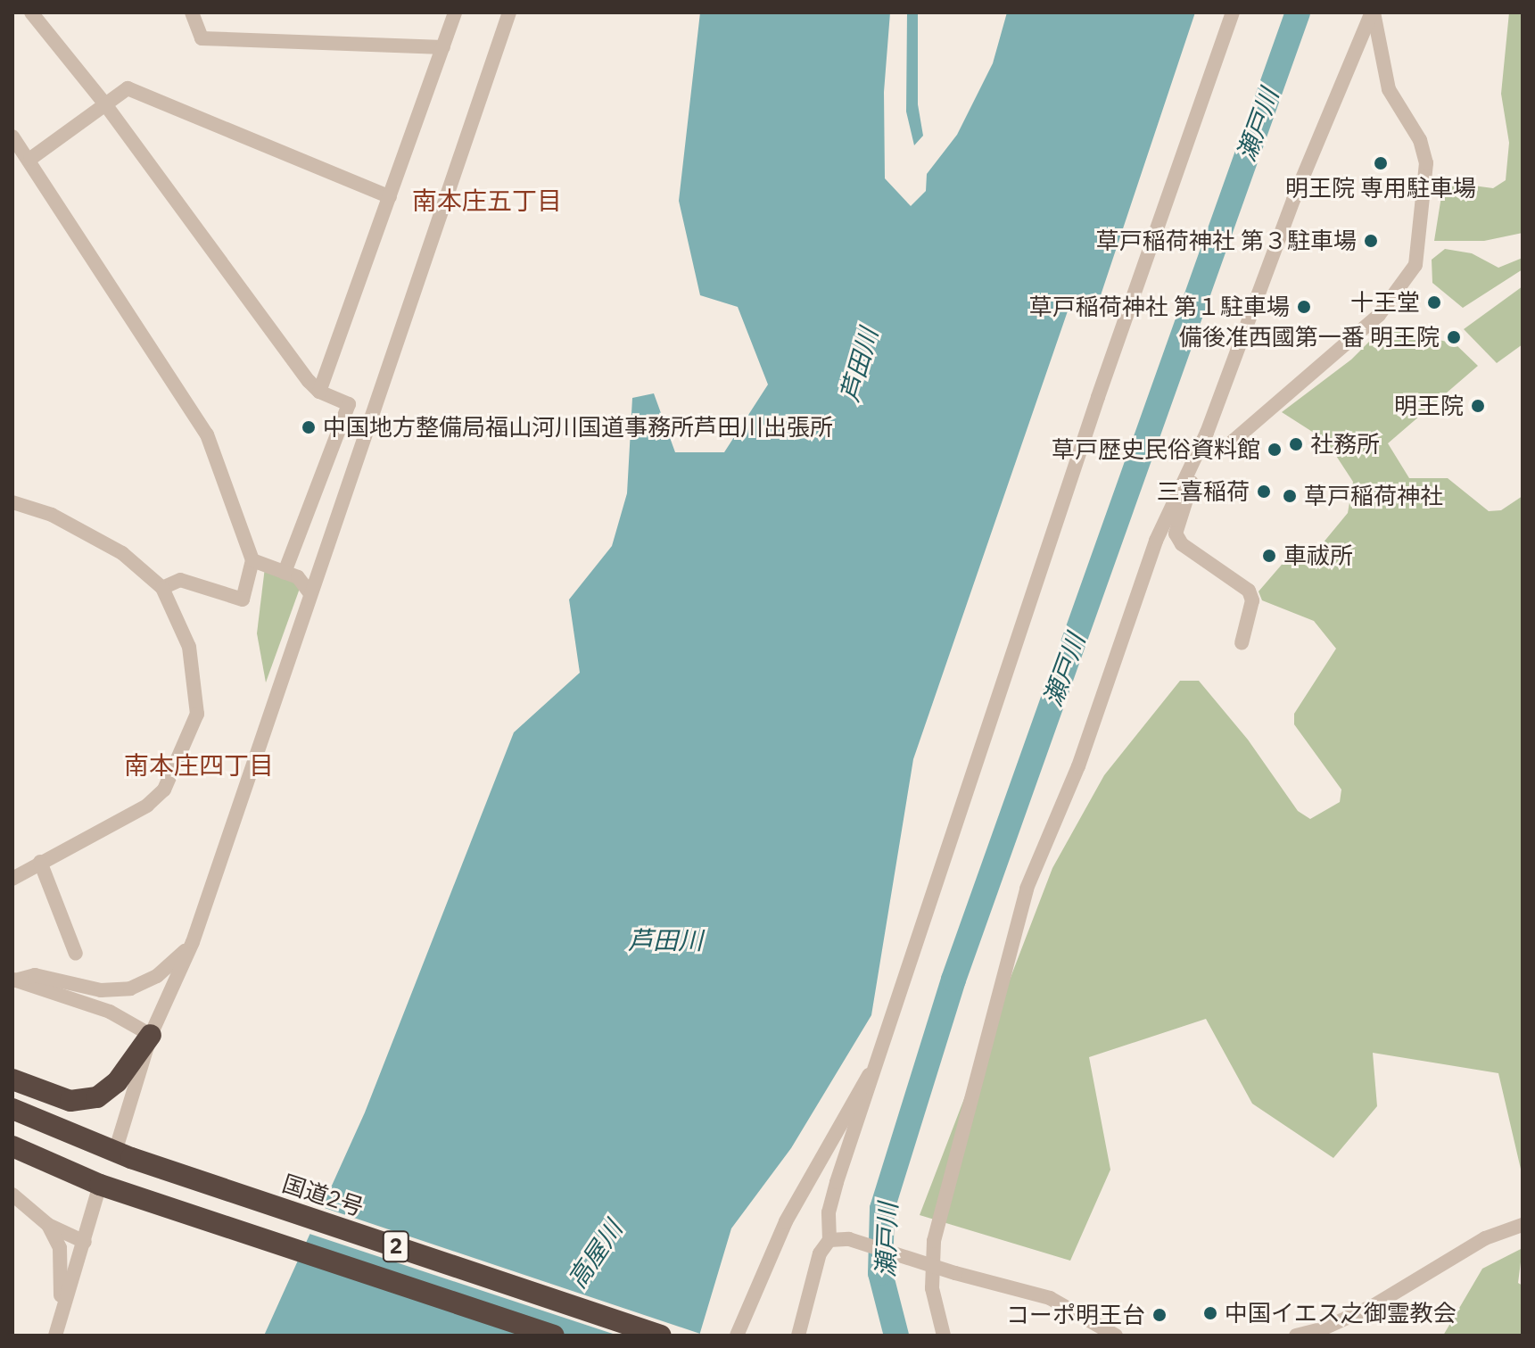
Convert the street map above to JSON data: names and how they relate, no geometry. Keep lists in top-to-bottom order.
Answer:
{
  "streets": {
    "highway": ["国道2号", "2"]
  },
  "districts": ["南本庄五丁目", "南本庄四丁目"],
  "water": ["瀬戸川", "芦田川", "高屋川"],
  "places": [
    "明王院 専用駐車場",
    "草戸稲荷神社 第３駐車場",
    "十王堂",
    "草戸稲荷神社 第１駐車場",
    "備後准西國第一番 明王院",
    "明王院",
    "中国地方整備局福山河川国道事務所芦田川出張所",
    "社務所",
    "草戸歴史民俗資料館",
    "三喜稲荷",
    "草戸稲荷神社",
    "車祓所",
    "中国イエス之御霊教会",
    "コーポ明王台"
  ]
}
